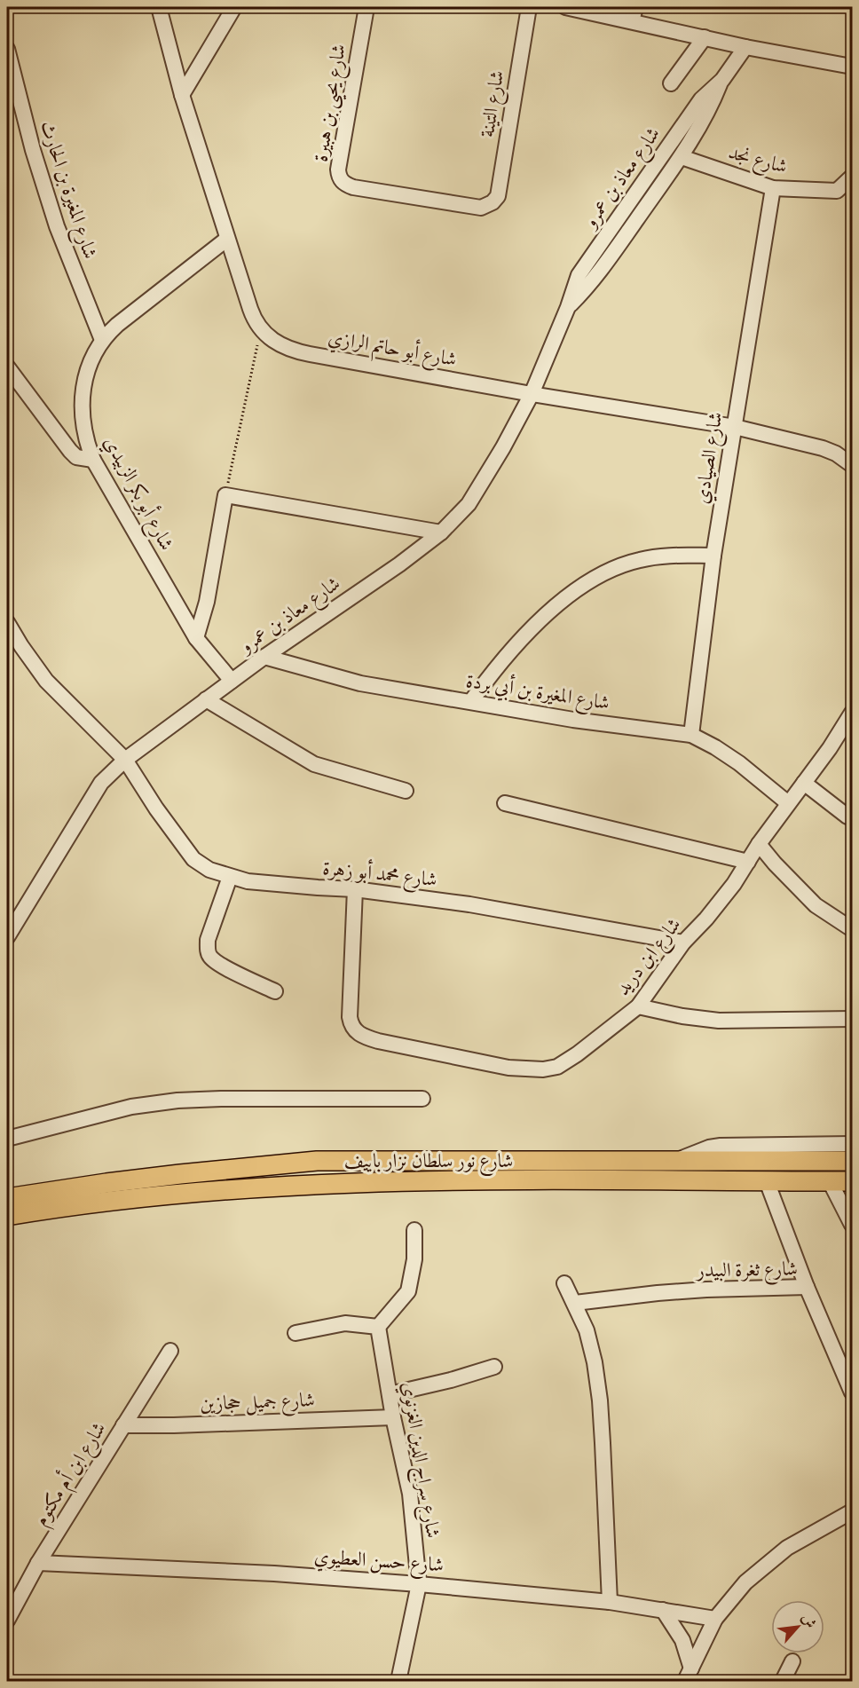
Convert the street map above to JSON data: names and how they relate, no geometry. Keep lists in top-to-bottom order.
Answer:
{
  "streets": {
    "main road": ["شارع نور سلطان نزار باييف"],
    "street": [
      "شارع يحيى بن هبيرة",
      "شارع التينة",
      "شارع نجد",
      "شارع معاذ بن عمرو",
      "شارع المغيرة بن الحارث",
      "شارع أبو حاتم الرازي",
      "شارع الصيادي",
      "شارع أبو بكر الزبيدي",
      "شارع المغيرة بن أبي بردة",
      "شارع محمد أبو زهرة",
      "شارع ابن دريد",
      "شارع ثغرة البيدر",
      "شارع جميل حجازين",
      "شارع سراج الدين الغزنوي",
      "شارع ابن أم مكتوم",
      "شارع حسن العطيوي"
    ]
  },
  "crossings": [
    ["شارع يحيى بن هبيرة", "شارع التينة"],
    ["شارع نجد", "شارع معاذ بن عمرو"],
    ["شارع نجد", "شارع الصيادي"],
    ["شارع معاذ بن عمرو", "شارع أبو حاتم الرازي"],
    ["شارع معاذ بن عمرو", "شارع أبو بكر الزبيدي"],
    ["شارع معاذ بن عمرو", "شارع المغيرة بن أبي بردة"],
    ["شارع معاذ بن عمرو", "شارع محمد أبو زهرة"],
    ["شارع المغيرة بن الحارث", "شارع أبو بكر الزبيدي"],
    ["شارع أبو حاتم الرازي", "شارع الصيادي"],
    ["شارع أبو حاتم الرازي", "شارع أبو بكر الزبيدي"],
    ["شارع الصيادي", "شارع المغيرة بن أبي بردة"],
    ["شارع المغيرة بن أبي بردة", "شارع ابن دريد"],
    ["شارع محمد أبو زهرة", "شارع ابن دريد"],
    ["شارع جميل حجازين", "شارع سراج الدين الغزنوي"],
    ["شارع جميل حجازين", "شارع ابن أم مكتوم"],
    ["شارع سراج الدين الغزنوي", "شارع حسن العطيوي"],
    ["شارع ابن أم مكتوم", "شارع حسن العطيوي"]
  ],
  "north": "top right"
}
